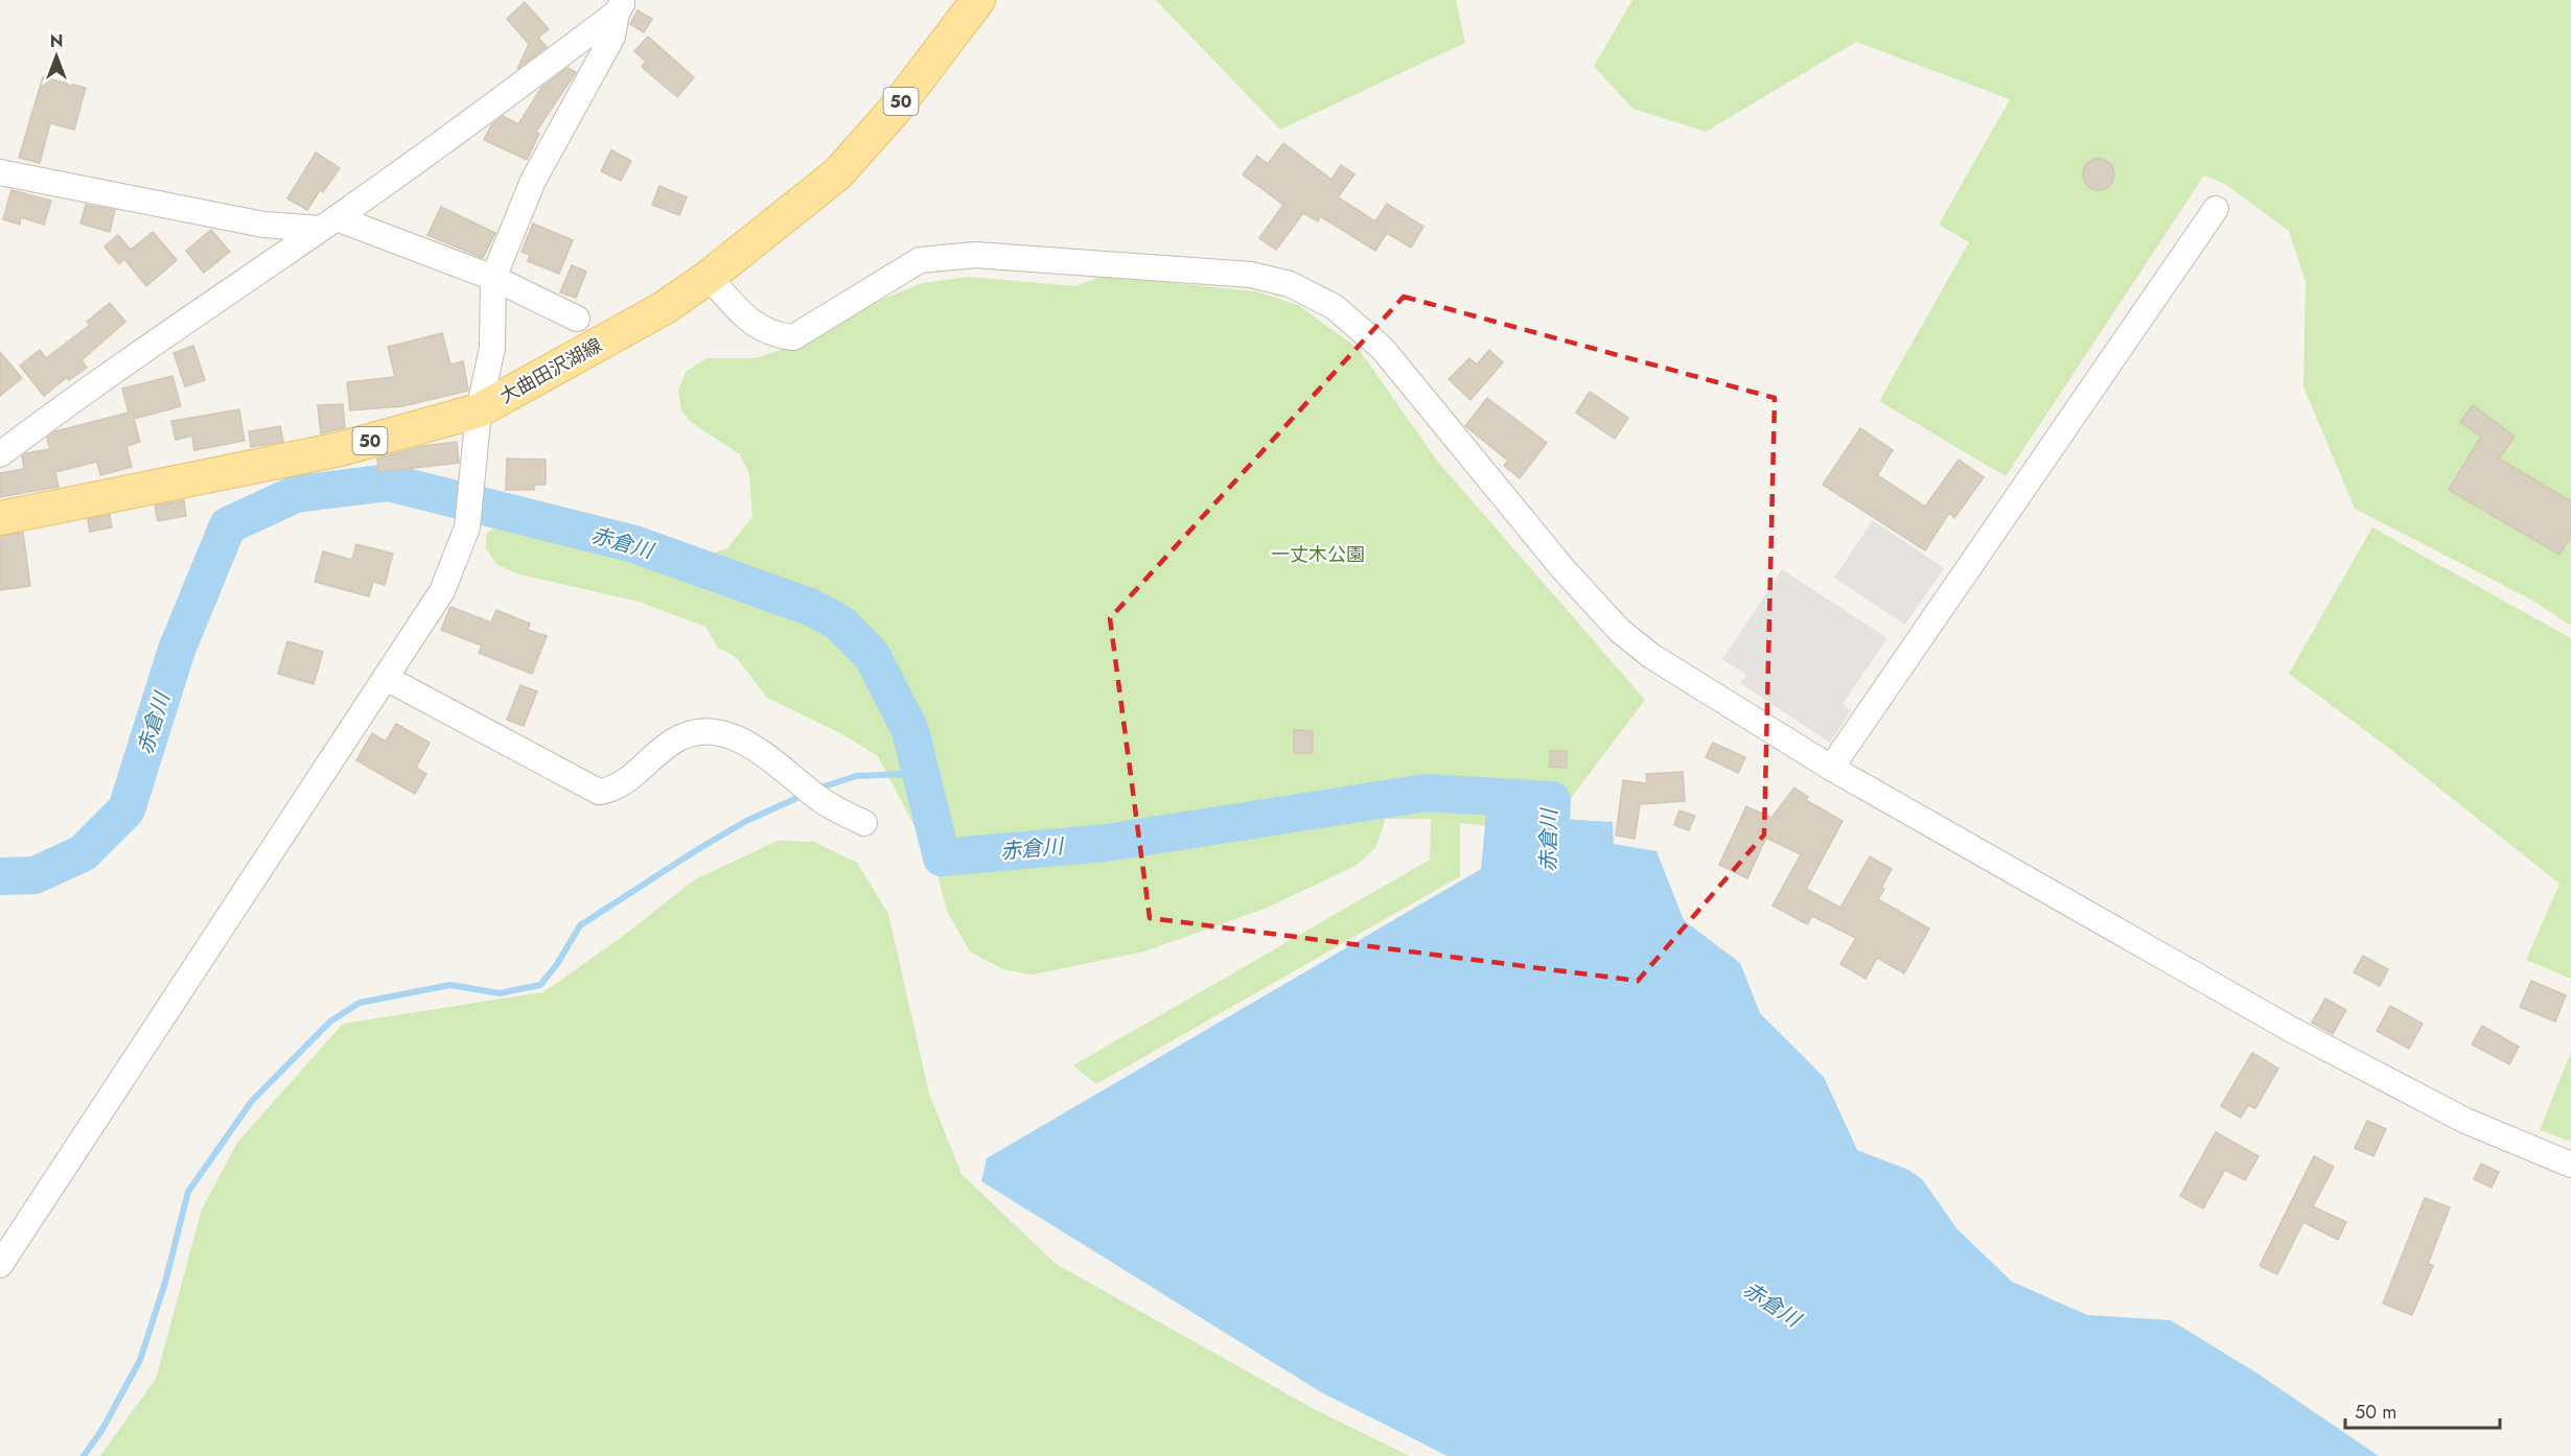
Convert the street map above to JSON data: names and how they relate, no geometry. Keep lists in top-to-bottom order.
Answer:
{
  "streets": {
    "main road": ["50", "大曲田沢湖線"]
  },
  "water": ["赤倉川"],
  "parks": ["一丈木公園"],
  "scale_bar": "50 m",
  "north": "top"
}
